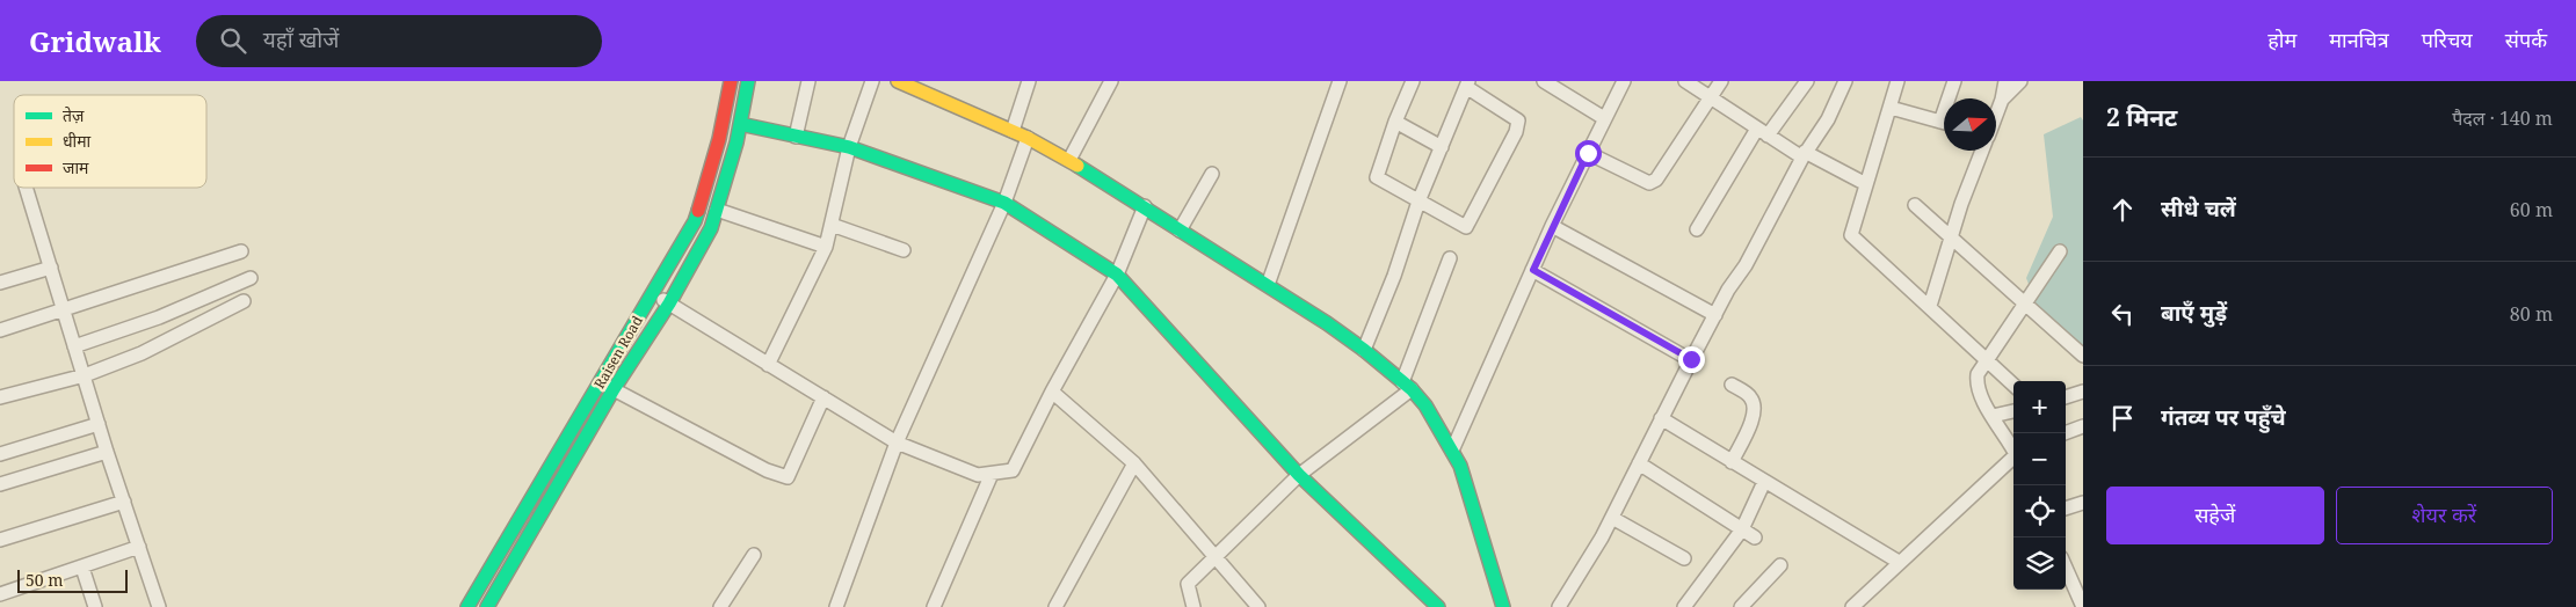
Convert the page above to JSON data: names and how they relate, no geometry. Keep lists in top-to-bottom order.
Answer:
{
  "streets": {
    "street": ["Raisen Road"]
  },
  "legend": ["तेज़", "धीमा", "जाम"],
  "scale_bar": "50 m",
  "north": "right",
  "page": {
    "header": "Gridwalk",
    "search": "यहाँ खोजें",
    "nav": [
      "होम",
      "मानचित्र",
      "परिचय",
      "संपर्क"
    ],
    "heading": ["2 मिनट", "पैदल · 140 m"],
    "list": [
      ["सीधे चलें", "60 m"],
      ["बाएँ मुड़ें", "80 m"],
      "गंतव्य पर पहुँचे"
    ],
    "map_buttons": ["+", "−"],
    "buttons": ["सहेजें", "शेयर करें"],
    "scale": "50 m"
  }
}
